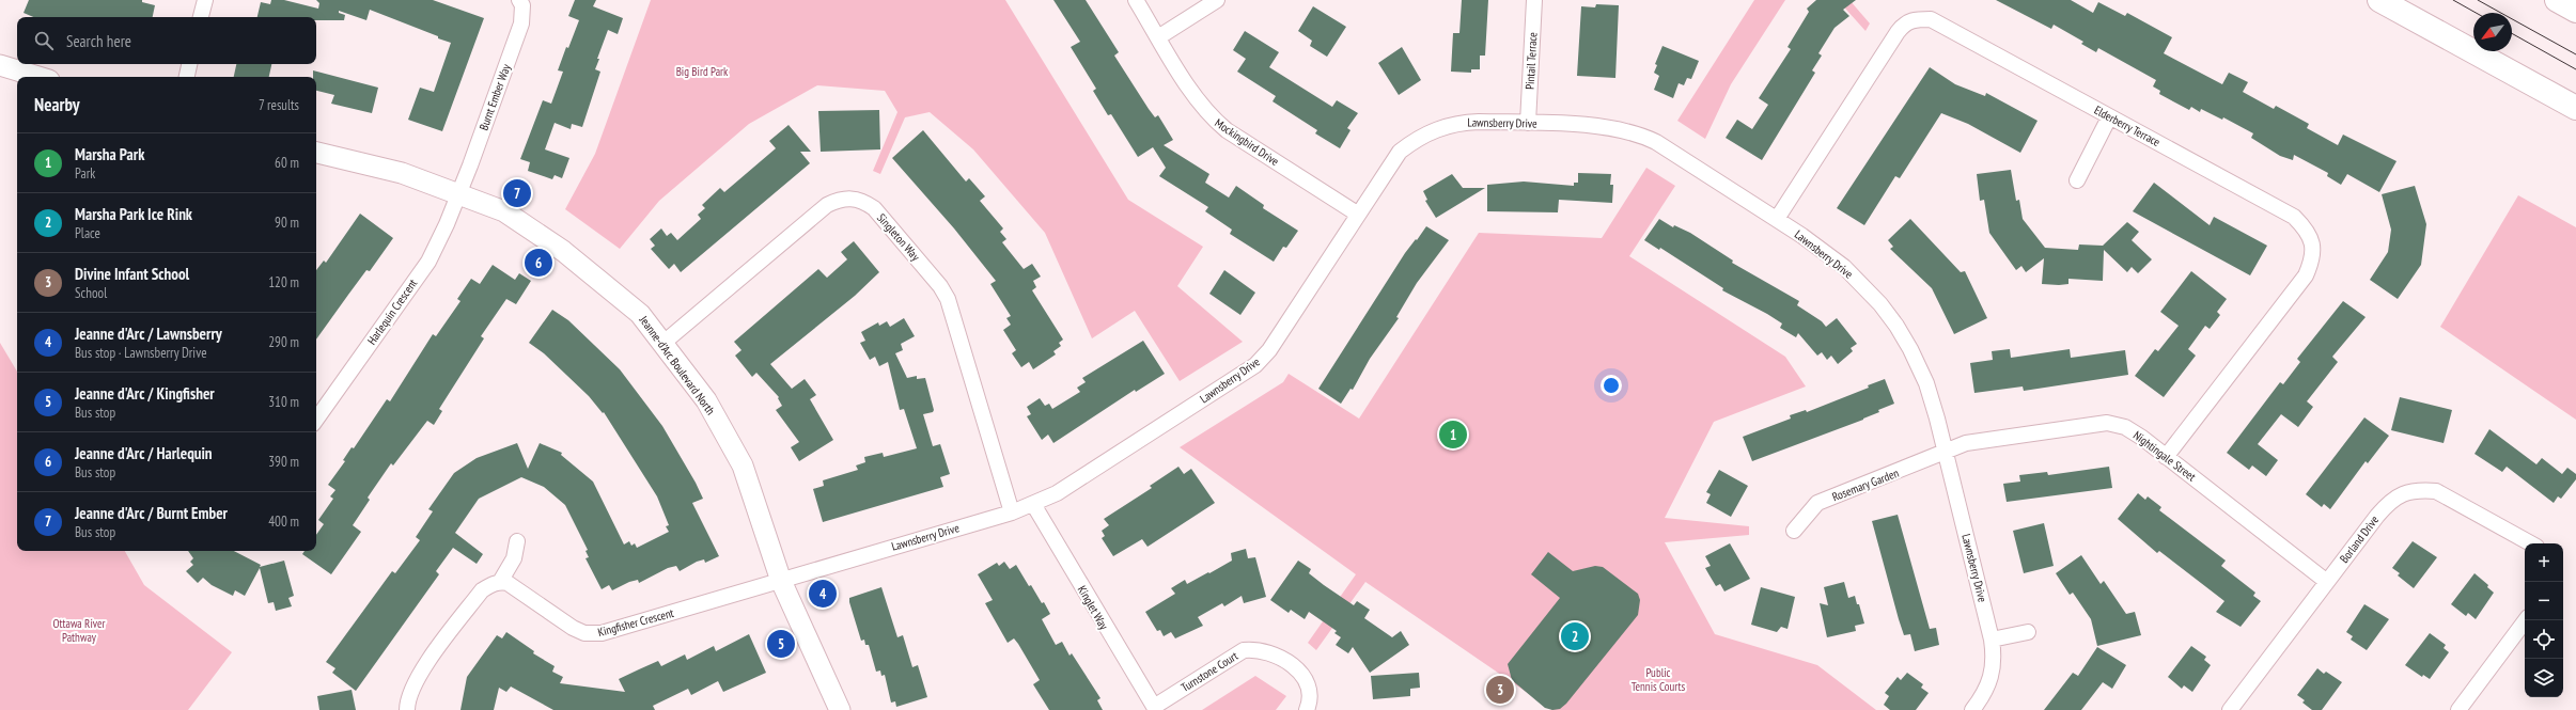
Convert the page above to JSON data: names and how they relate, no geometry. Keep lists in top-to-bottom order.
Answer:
{
  "streets": {
    "main road": ["Jeanne-d'Arc Boulevard North"],
    "street": [
      "Pintail Terrace",
      "Burnt Ember Way",
      "Lawnsberry Drive",
      "Elderberry Terrace",
      "Mockingbird Drive",
      "Singleton Way",
      "Harlequin Crescent",
      "Nightingale Street",
      "Rosemary Garden",
      "Borland Drive",
      "Kinglet Way",
      "Kingfisher Crescent",
      "Turnstone Court"
    ]
  },
  "crossings": [
    ["Pintail Terrace", "Lawnsberry Drive"],
    ["Burnt Ember Way", "Harlequin Crescent"],
    ["Burnt Ember Way", "Jeanne-d'Arc Boulevard North"],
    ["Lawnsberry Drive", "Elderberry Terrace"],
    ["Lawnsberry Drive", "Mockingbird Drive"],
    ["Lawnsberry Drive", "Singleton Way"],
    ["Lawnsberry Drive", "Jeanne-d'Arc Boulevard North"],
    ["Lawnsberry Drive", "Nightingale Street"],
    ["Lawnsberry Drive", "Rosemary Garden"],
    ["Lawnsberry Drive", "Kinglet Way"],
    ["Lawnsberry Drive", "Kingfisher Crescent"],
    ["Elderberry Terrace", "Nightingale Street"],
    ["Singleton Way", "Jeanne-d'Arc Boulevard North"],
    ["Harlequin Crescent", "Jeanne-d'Arc Boulevard North"],
    ["Jeanne-d'Arc Boulevard North", "Kingfisher Crescent"],
    ["Nightingale Street", "Rosemary Garden"],
    ["Nightingale Street", "Borland Drive"],
    ["Kinglet Way", "Turnstone Court"]
  ],
  "parks": ["Big Bird Park", "Ottawa River Pathway", "Public Tennis Courts"],
  "north": "bottom left",
  "page": {
    "search": "Search here",
    "heading": ["Nearby", "7 results"],
    "list": [
      {
        "mark": "1",
        "name": "Marsha Park",
        "note": "Park",
        "value": "60 m"
      },
      {
        "mark": "2",
        "name": "Marsha Park Ice Rink",
        "note": "Place",
        "value": "90 m"
      },
      {
        "mark": "3",
        "name": "Divine Infant School",
        "note": "School",
        "value": "120 m"
      },
      {
        "mark": "4",
        "name": "Jeanne d'Arc / Lawnsberry",
        "note": "Bus stop · Lawnsberry Drive",
        "value": "290 m"
      },
      {
        "mark": "5",
        "name": "Jeanne d'Arc / Kingfisher",
        "note": "Bus stop",
        "value": "310 m"
      },
      {
        "mark": "6",
        "name": "Jeanne d'Arc / Harlequin",
        "note": "Bus stop",
        "value": "390 m"
      },
      {
        "mark": "7",
        "name": "Jeanne d'Arc / Burnt Ember",
        "note": "Bus stop",
        "value": "400 m"
      }
    ],
    "pins": [
      "7",
      "6",
      "1",
      "4",
      "2",
      "5",
      "3"
    ],
    "map_buttons": ["+", "−"]
  }
}
